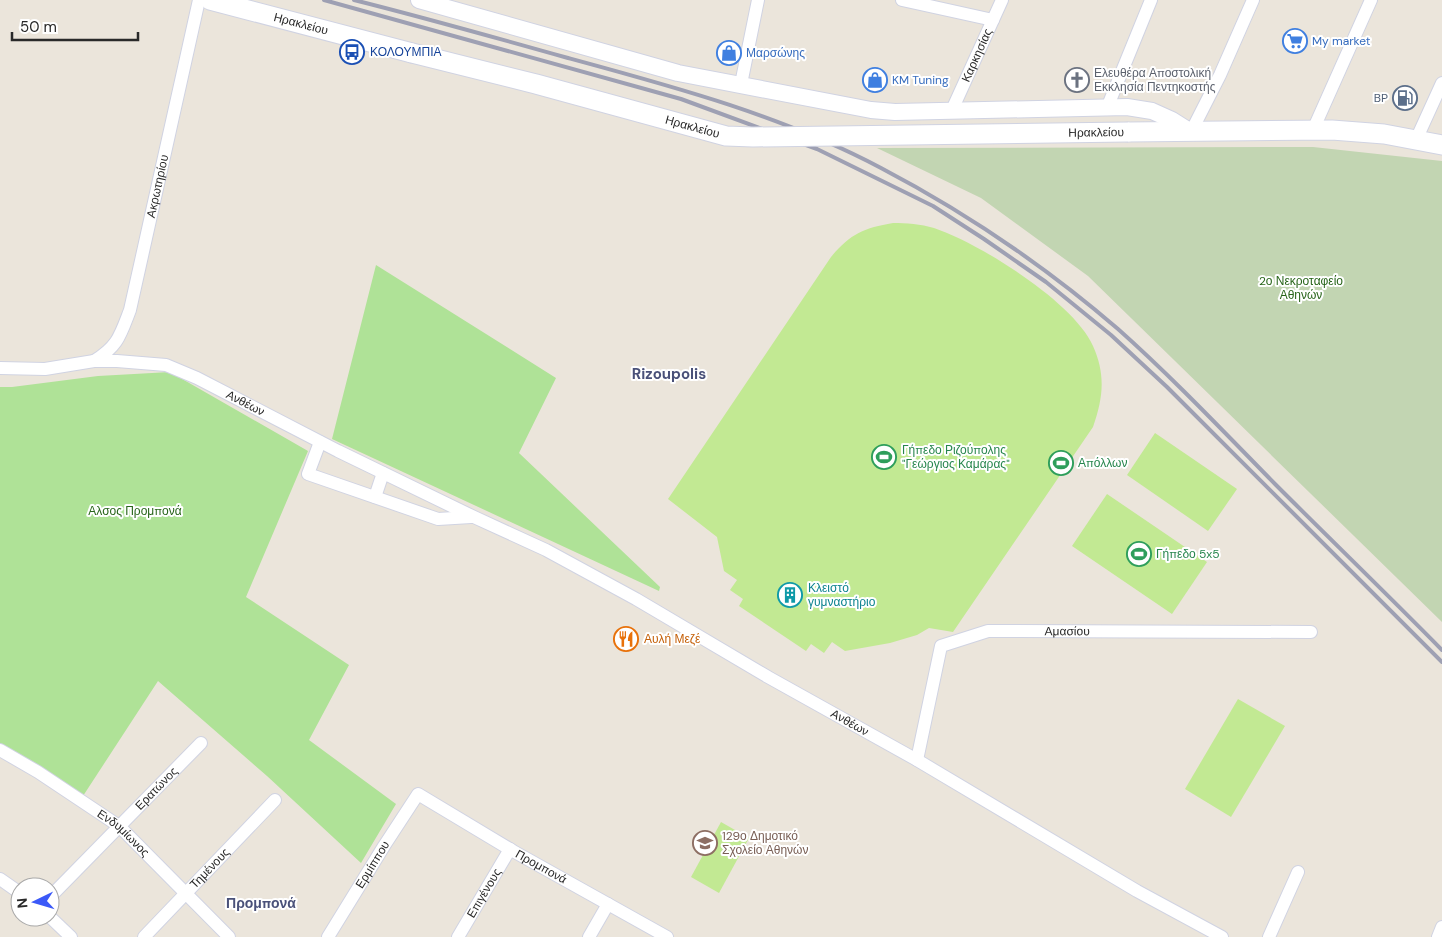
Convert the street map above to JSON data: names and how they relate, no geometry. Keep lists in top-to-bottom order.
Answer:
{
  "streets": {
    "main road": ["Ηρακλείου"],
    "street": [
      "Καρκησίας",
      "Ακρωτηρίου",
      "Ανθέων",
      "Αμασίου",
      "Ερατώνος",
      "Ενδυμίωνος",
      "Ερμίππου",
      "Προμπονά",
      "Τημένους",
      "Επιγένους"
    ]
  },
  "crossings": [
    ["Ηρακλείου", "Καρκησίας"],
    ["Ακρωτηρίου", "Ανθέων"],
    ["Ανθέων", "Αμασίου"],
    ["Ερατώνος", "Ενδυμίωνος"],
    ["Ενδυμίωνος", "Τημένους"],
    ["Ερμίππου", "Προμπονά"],
    ["Προμπονά", "Επιγένους"]
  ],
  "districts": ["Rizoupolis", "Προμπονά"],
  "parks": ["2ο Νεκροταφείο Αθηνών", "Αλσος Προμπονά"],
  "places": {
    "supermarket": ["My market"],
    "bus stop": ["ΚΟΛΟΥΜΠΙΑ"],
    "shop": ["Μαρσώνης", "KM Tuning"],
    "church": ["Ελευθέρα Αποστολική Εκκλησία Πεντηκοστής"],
    "fuel station": ["BP"],
    "sports": ["Γήπεδο Ριζούπολης \"Γεώργιος Καμάρας\"", "Απόλλων", "Γήπεδο 5x5"],
    "building": ["Κλειστό γυμναστήριο"],
    "restaurant": ["Αυλή Μεζέ"],
    "school or university": ["129ο Δημοτικό Σχολείο Αθηνών"]
  },
  "scale_bar": "50 m",
  "north": "left"
}
